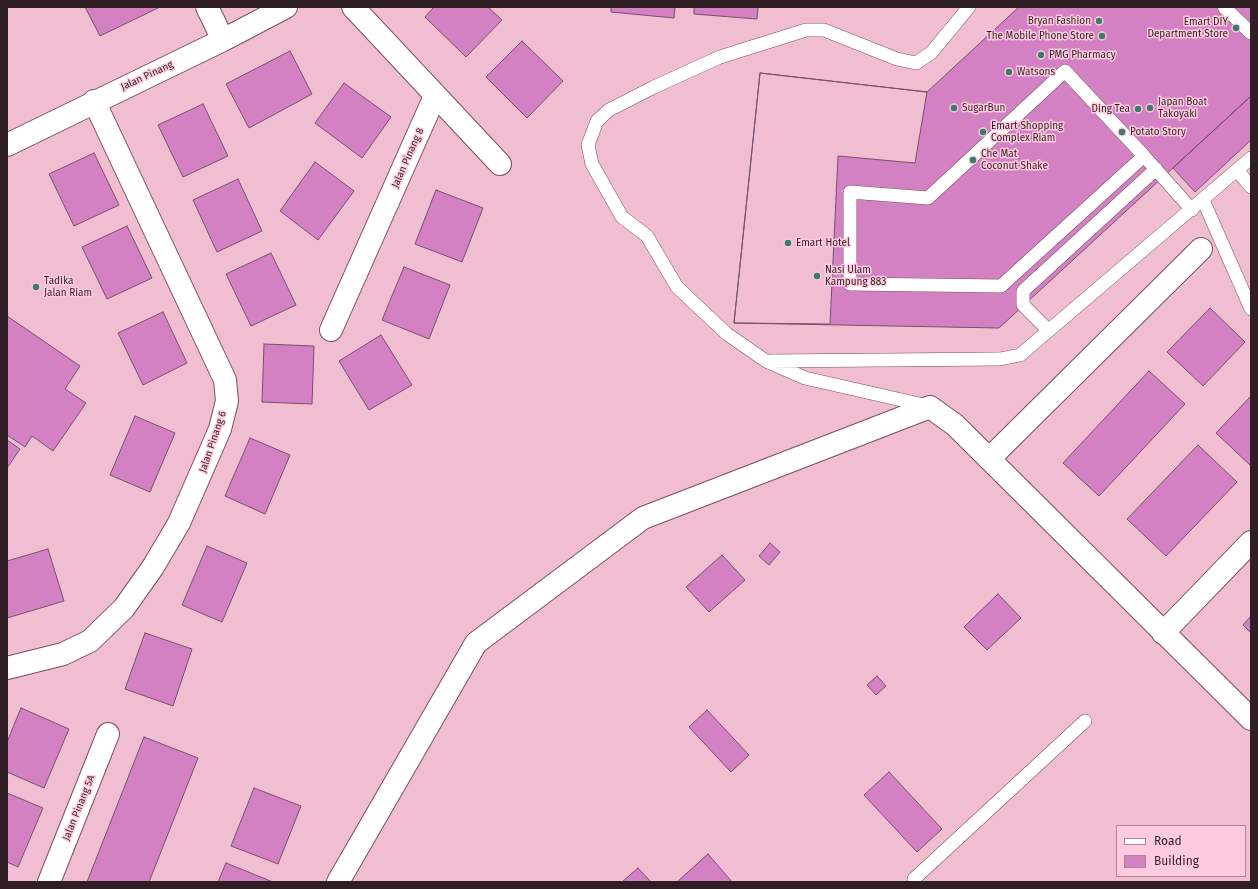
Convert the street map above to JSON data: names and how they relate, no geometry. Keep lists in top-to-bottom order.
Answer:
{
  "streets": {
    "street": [
      "Jalan Pinang",
      "Jalan Pinang 8",
      "Jalan Pinang 6",
      "Jalan Pinang 5A"
    ]
  },
  "crossings": [
    ["Jalan Pinang", "Jalan Pinang 6"]
  ],
  "places": [
    "Bryan Fashion",
    "Emart DIY Department Store",
    "The Mobile Phone Store",
    "PMG Pharmacy",
    "Watsons",
    "SugarBun",
    "Japan Boat Takoyaki",
    "Ding Tea",
    "Emart Shopping Complex Riam",
    "Potato Story",
    "Che Mat Coconut Shake",
    "Emart Hotel",
    "Nasi Ulam Kampung 883",
    "Tadika Jalan Riam"
  ],
  "legend": ["Road", "Building"]
}
